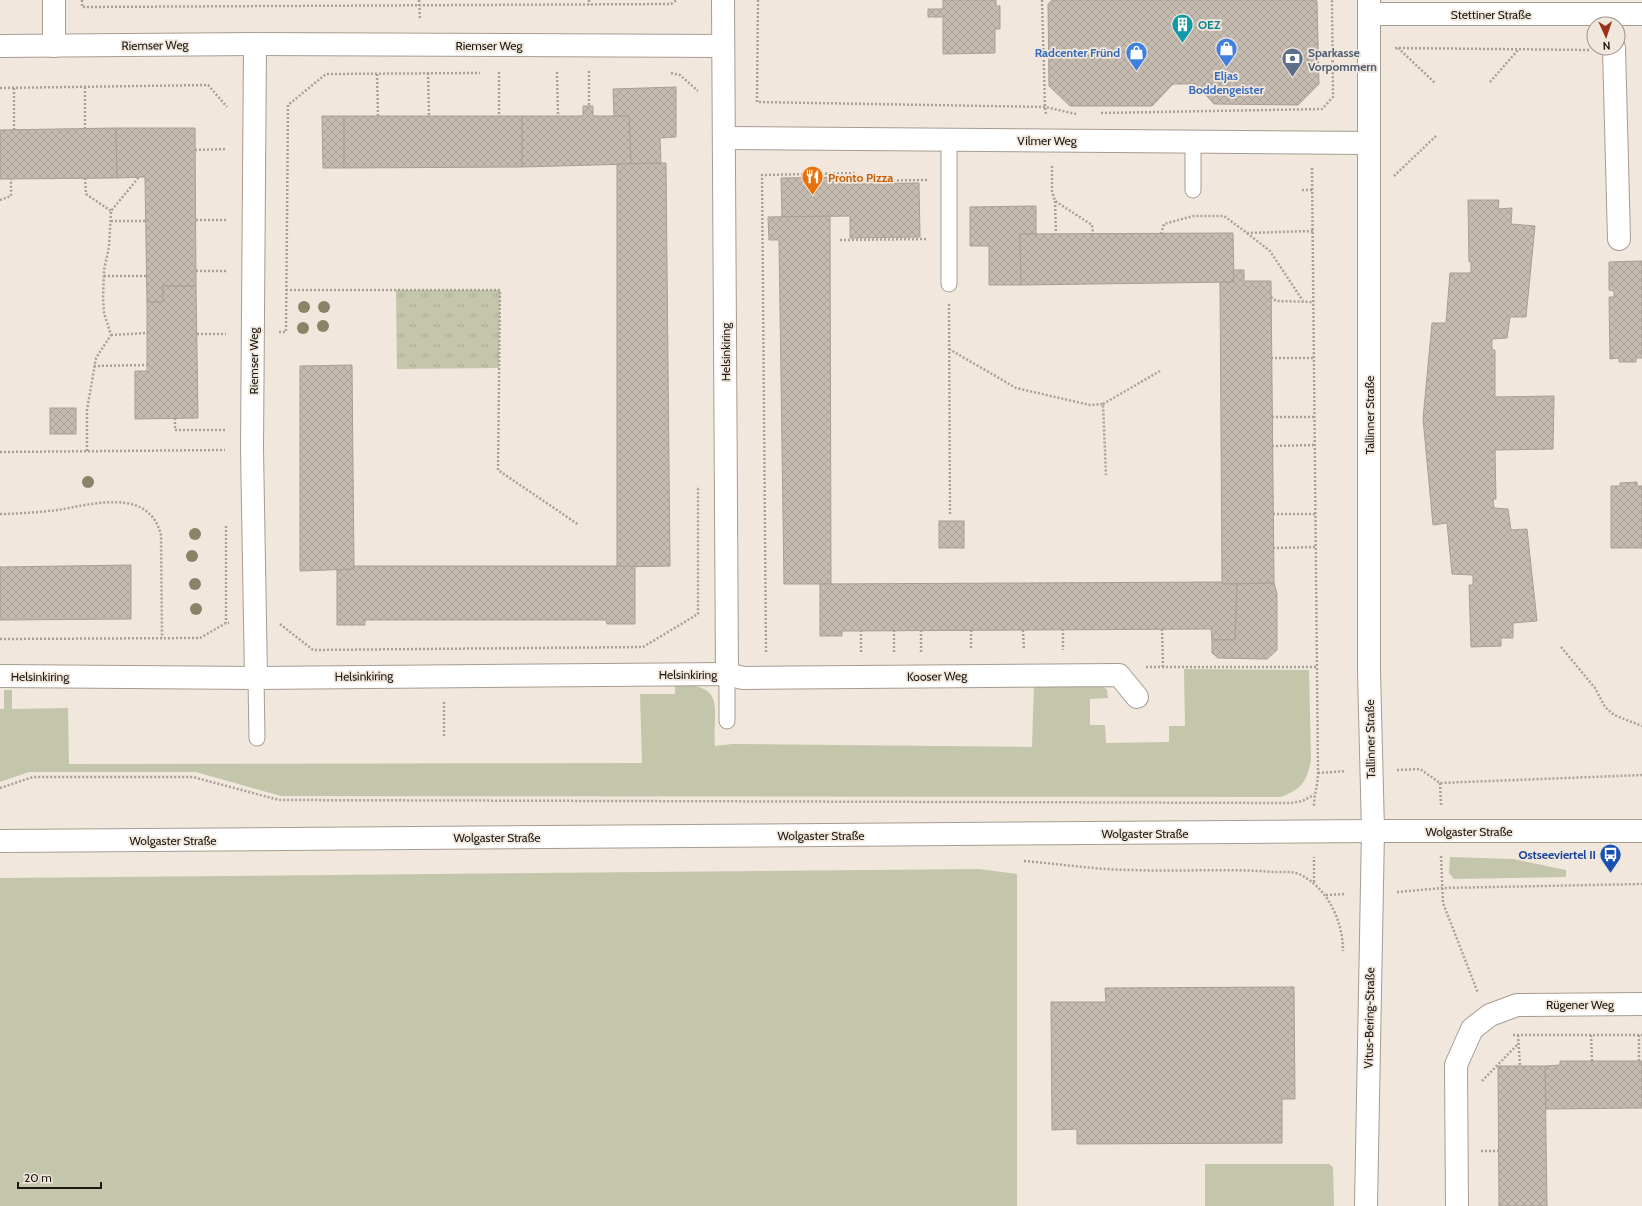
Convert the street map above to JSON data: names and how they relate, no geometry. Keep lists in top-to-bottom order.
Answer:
{
  "streets": {
    "street": [
      "Stettiner Straße",
      "Riemser Weg",
      "Vilmer Weg",
      "Helsinkiring",
      "Tallinner Straße",
      "Kooser Weg",
      "Wolgaster Straße",
      "Rügener Weg",
      "Vitus-Bering-Straße"
    ]
  },
  "crossings": [
    ["Stettiner Straße", "Tallinner Straße"],
    ["Riemser Weg", "Helsinkiring"],
    ["Vilmer Weg", "Helsinkiring"],
    ["Vilmer Weg", "Tallinner Straße"],
    ["Helsinkiring", "Kooser Weg"],
    ["Tallinner Straße", "Wolgaster Straße"],
    ["Tallinner Straße", "Vitus-Bering-Straße"],
    ["Wolgaster Straße", "Vitus-Bering-Straße"]
  ],
  "places": {
    "building": ["OEZ"],
    "shop": ["Eljas Boddengeister", "Radcenter Fründ"],
    "bank": ["Sparkasse Vorpommern"],
    "restaurant": ["Pronto Pizza"],
    "bus stop": ["Ostseeviertel II"]
  },
  "scale_bar": "20 m",
  "north": "bottom"
}
